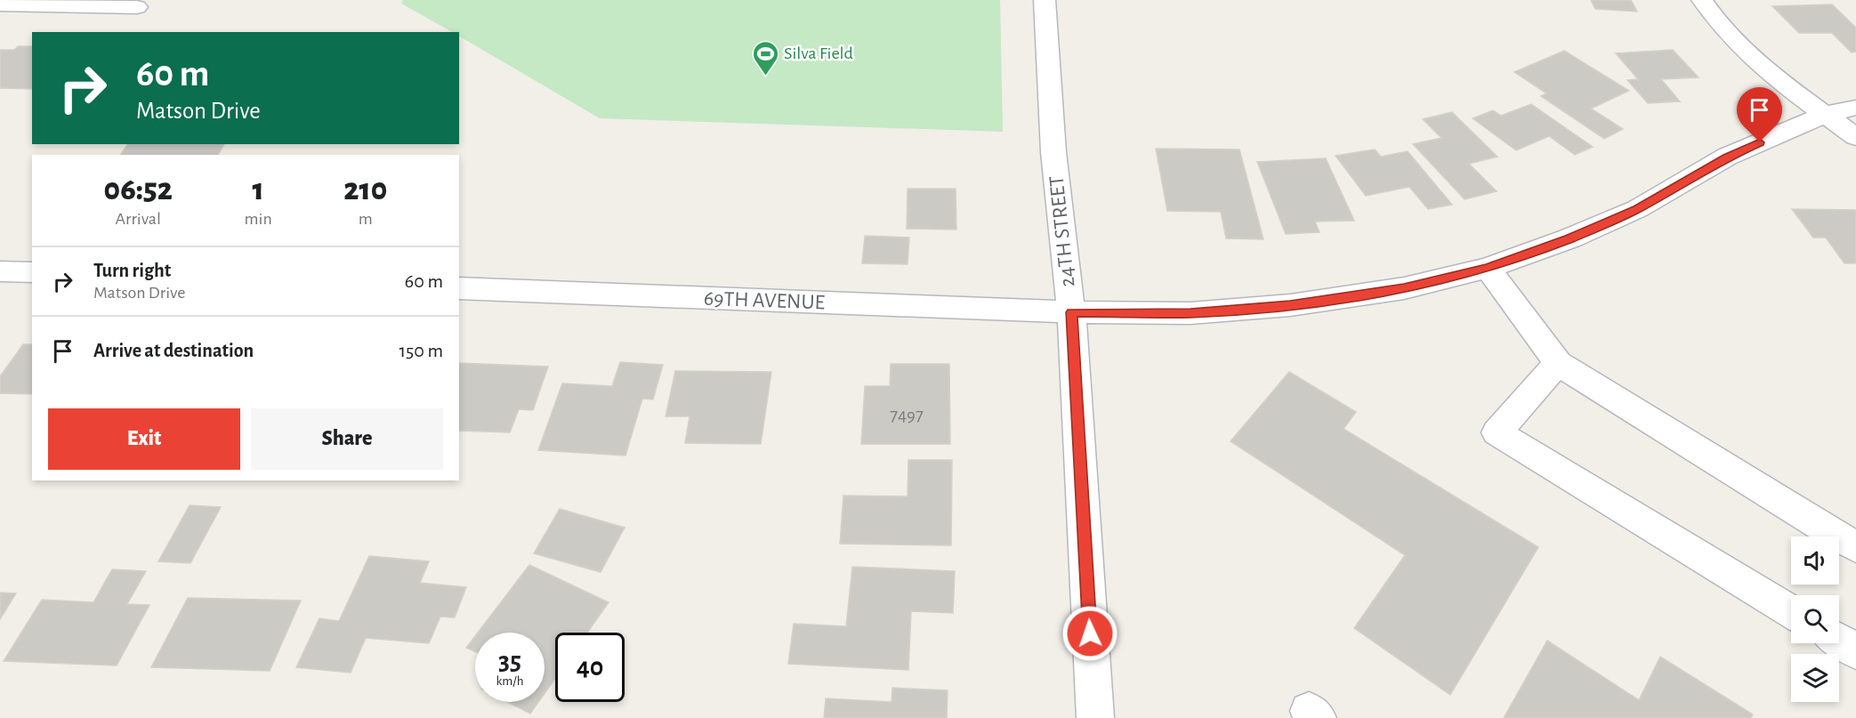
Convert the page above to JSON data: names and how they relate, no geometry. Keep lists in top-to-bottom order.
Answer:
{
  "streets": {
    "street": ["24TH STREET", "69TH AVENUE"]
  },
  "crossings": [
    ["24TH STREET", "69TH AVENUE"]
  ],
  "places": {
    "sports": ["Silva Field"]
  },
  "house_numbers": ["7497"],
  "page": {
    "turn": ["60 m", "Matson Drive"],
    "eta": [
      "06:52",
      "Arrival",
      "1",
      "min",
      "210",
      "m"
    ],
    "list": [
      {
        "name": "Turn right",
        "note": "Matson Drive",
        "value": "60 m"
      },
      {
        "name": "Arrive at destination",
        "value": "150 m"
      }
    ],
    "buttons": ["Exit", "Share"],
    "speed": "35 km/h",
    "limit": "40"
  }
}
